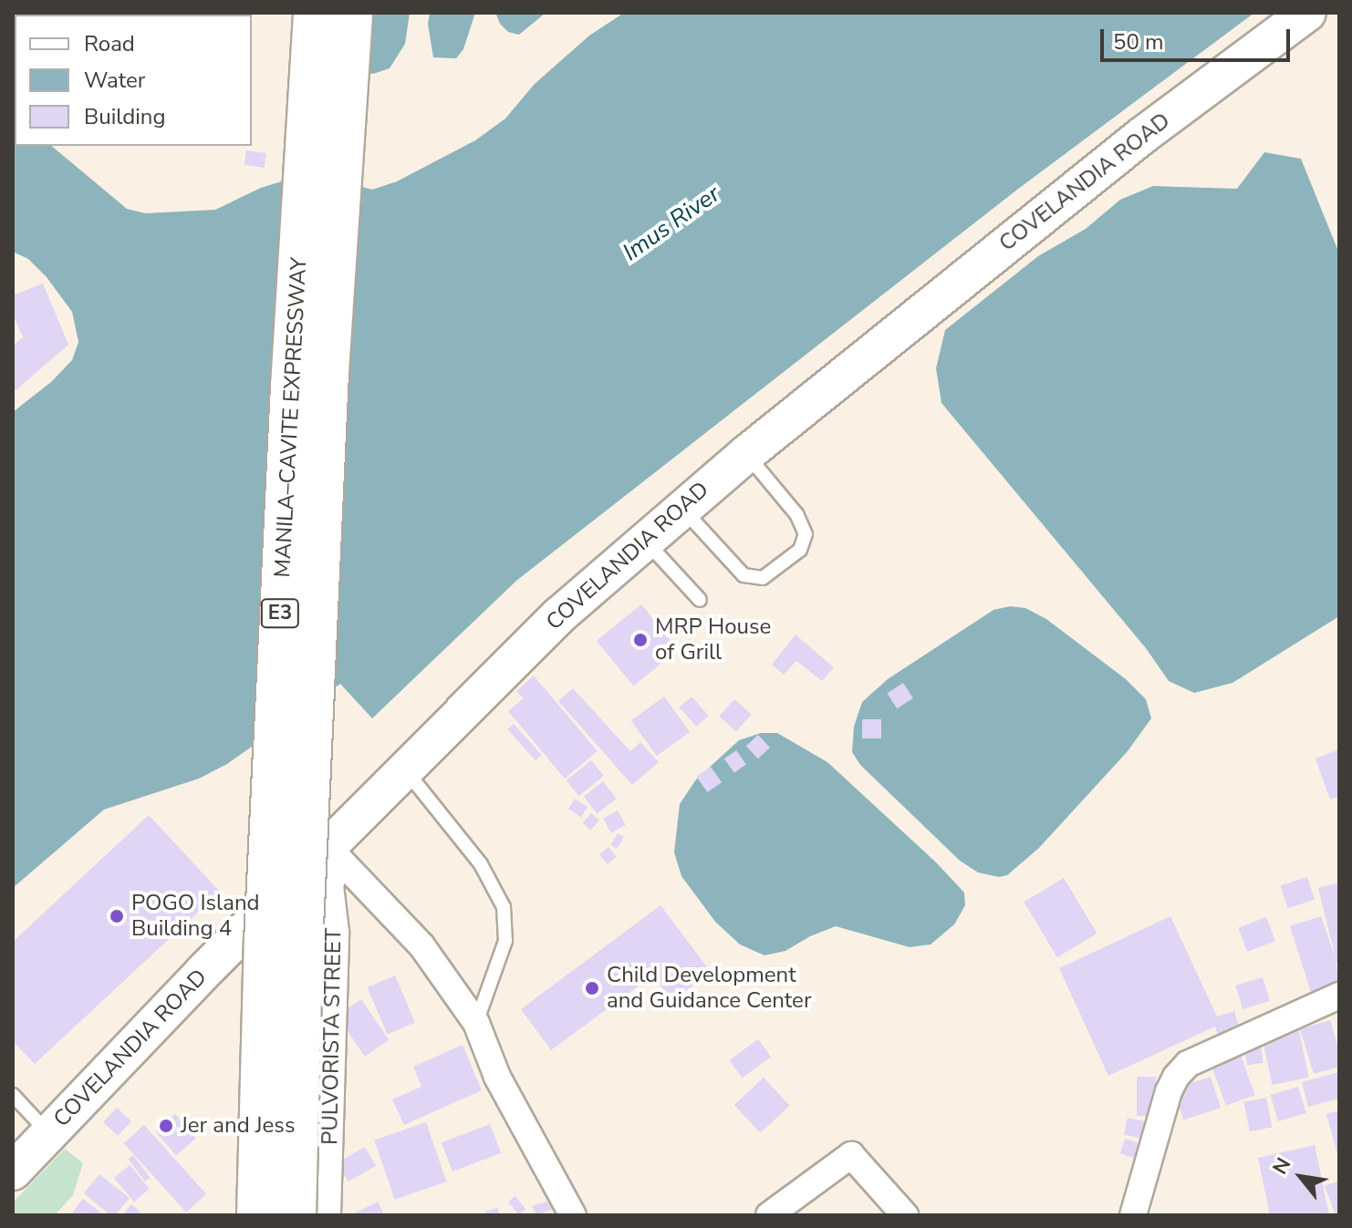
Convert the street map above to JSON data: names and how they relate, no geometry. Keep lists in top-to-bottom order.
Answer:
{
  "streets": {
    "highway": ["MANILA–CAVITE EXPRESSWAY", "E3"],
    "main road": ["COVELANDIA ROAD"],
    "street": ["PULVORISTA STREET"]
  },
  "crossings": [
    ["COVELANDIA ROAD", "PULVORISTA STREET"]
  ],
  "water": ["Imus River"],
  "places": [
    "MRP House of Grill",
    "POGO Island Building 4",
    "Child Development and Guidance Center",
    "Jer and Jess"
  ],
  "legend": ["Road", "Water", "Building"],
  "scale_bar": "50 m",
  "north": "top left"
}
